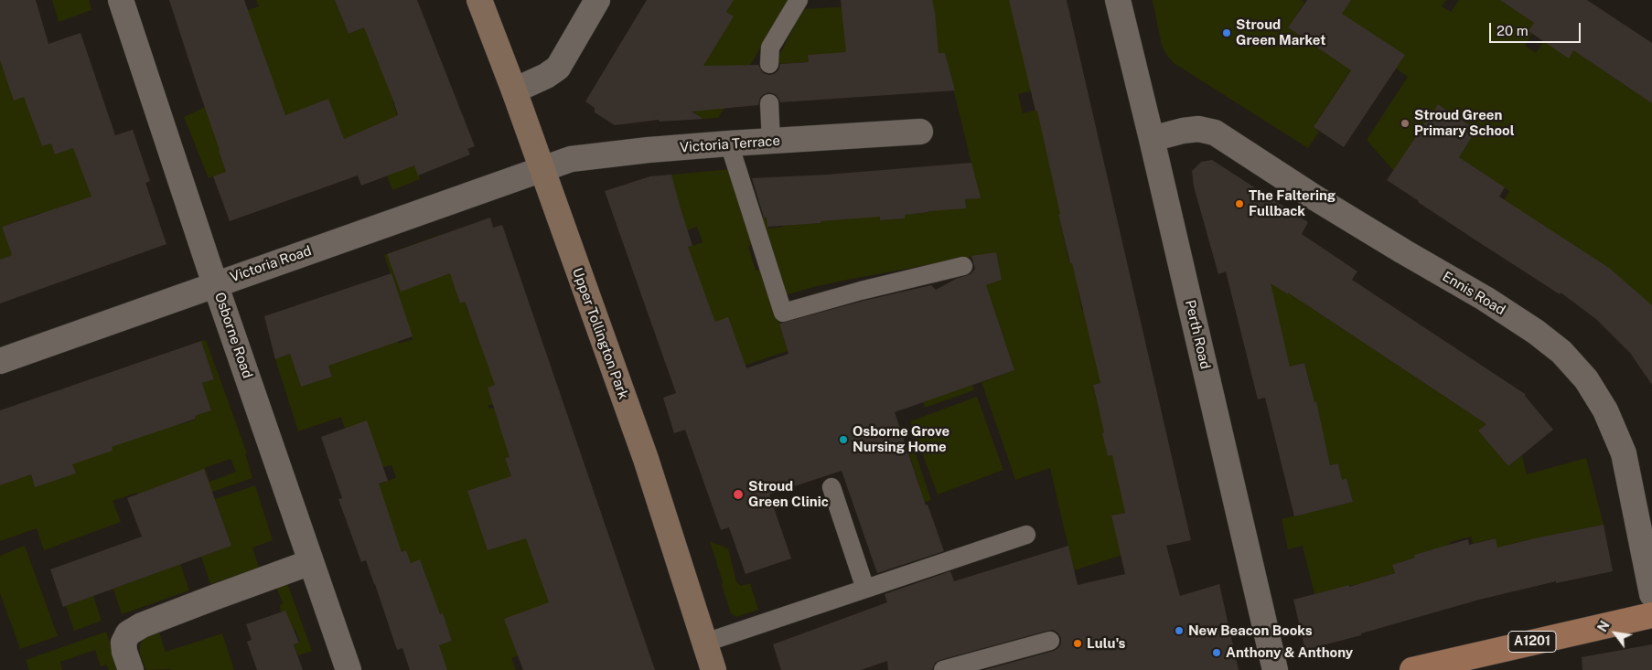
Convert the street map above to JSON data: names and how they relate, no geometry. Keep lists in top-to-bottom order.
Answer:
{
  "streets": {
    "main road": ["Upper Tollington Park", "A1201"],
    "street": [
      "Victoria Terrace",
      "Victoria Road",
      "Ennis Road",
      "Perth Road",
      "Osborne Road"
    ]
  },
  "crossings": [
    ["Victoria Terrace", "Victoria Road"],
    ["Victoria Terrace", "Upper Tollington Park"],
    ["Victoria Road", "Upper Tollington Park"],
    ["Victoria Road", "Osborne Road"],
    ["Ennis Road", "Perth Road"]
  ],
  "places": [
    "Stroud Green Market",
    "Stroud Green Primary School",
    "The Faltering Fullback",
    "Osborne Grove Nursing Home",
    "Stroud Green Clinic",
    "New Beacon Books",
    "Lulu's",
    "Anthony & Anthony"
  ],
  "scale_bar": "20 m",
  "north": "top left"
}
